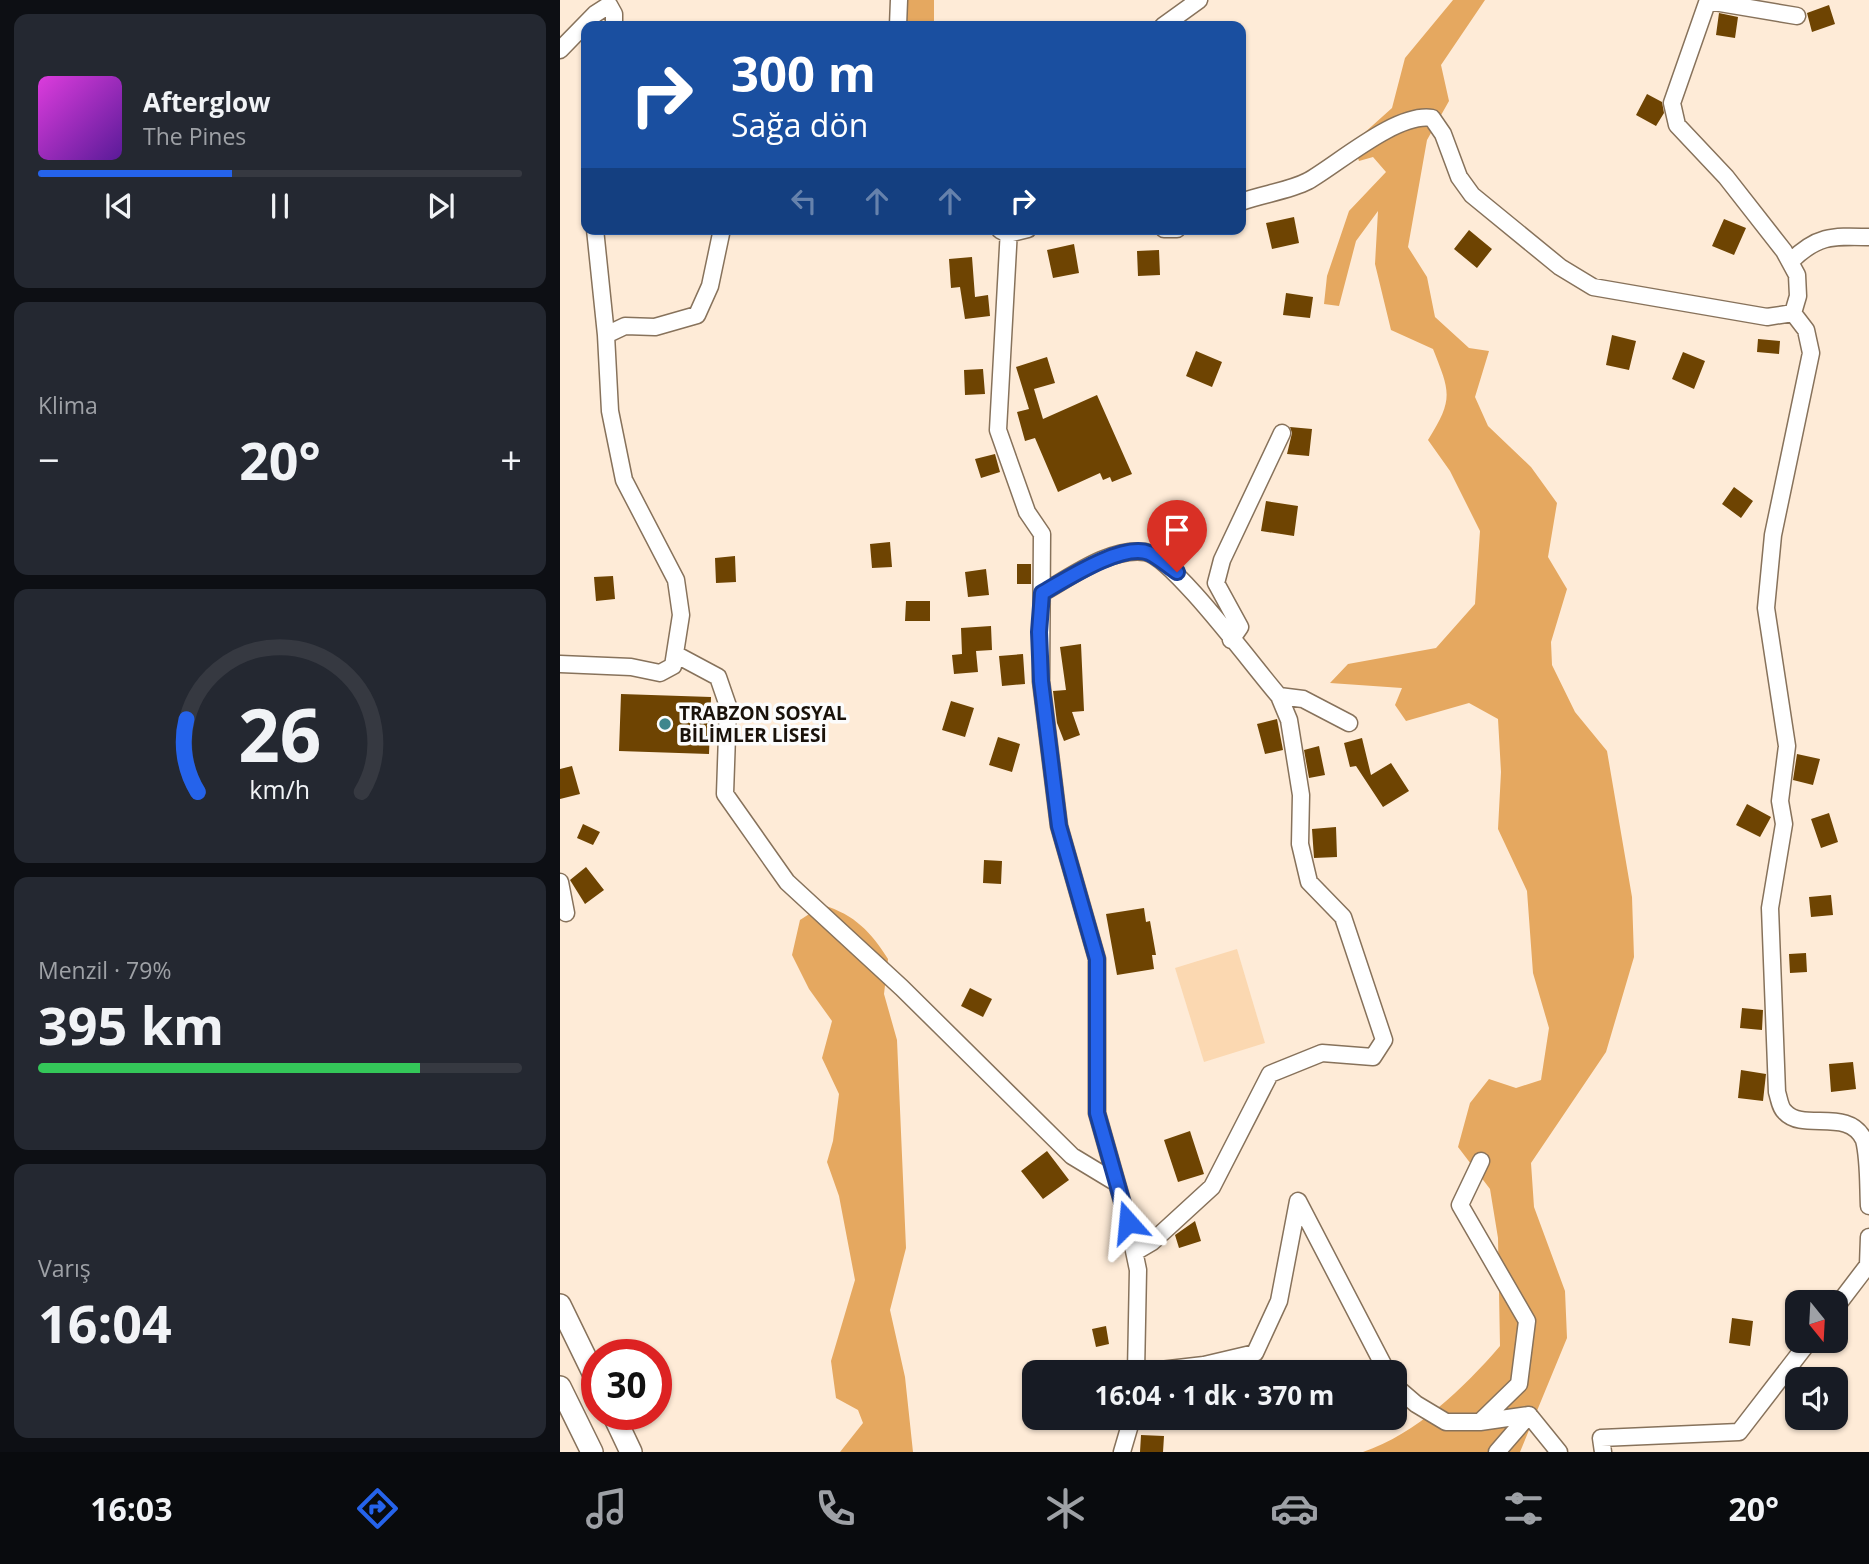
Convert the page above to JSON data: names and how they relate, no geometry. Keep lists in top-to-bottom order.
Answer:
{
  "places": ["TRABZON SOSYAL BİLİMLER LİSESİ"],
  "north": "bottom",
  "page": {
    "turn": ["300 m", "Sağa dön"],
    "song": ["Afterglow", "The Pines"],
    "tile": [
      "Klima",
      ["Menzil · 79%", "395 km"],
      ["Varış", "16:04"]
    ],
    "heat": ["−", "20°", "+"],
    "limit": "30",
    "trip": "16:04 · 1 dk · 370 m",
    "tabs": ["16:03", "20°"],
    "gauge": ["26", "km/h"]
  }
}
